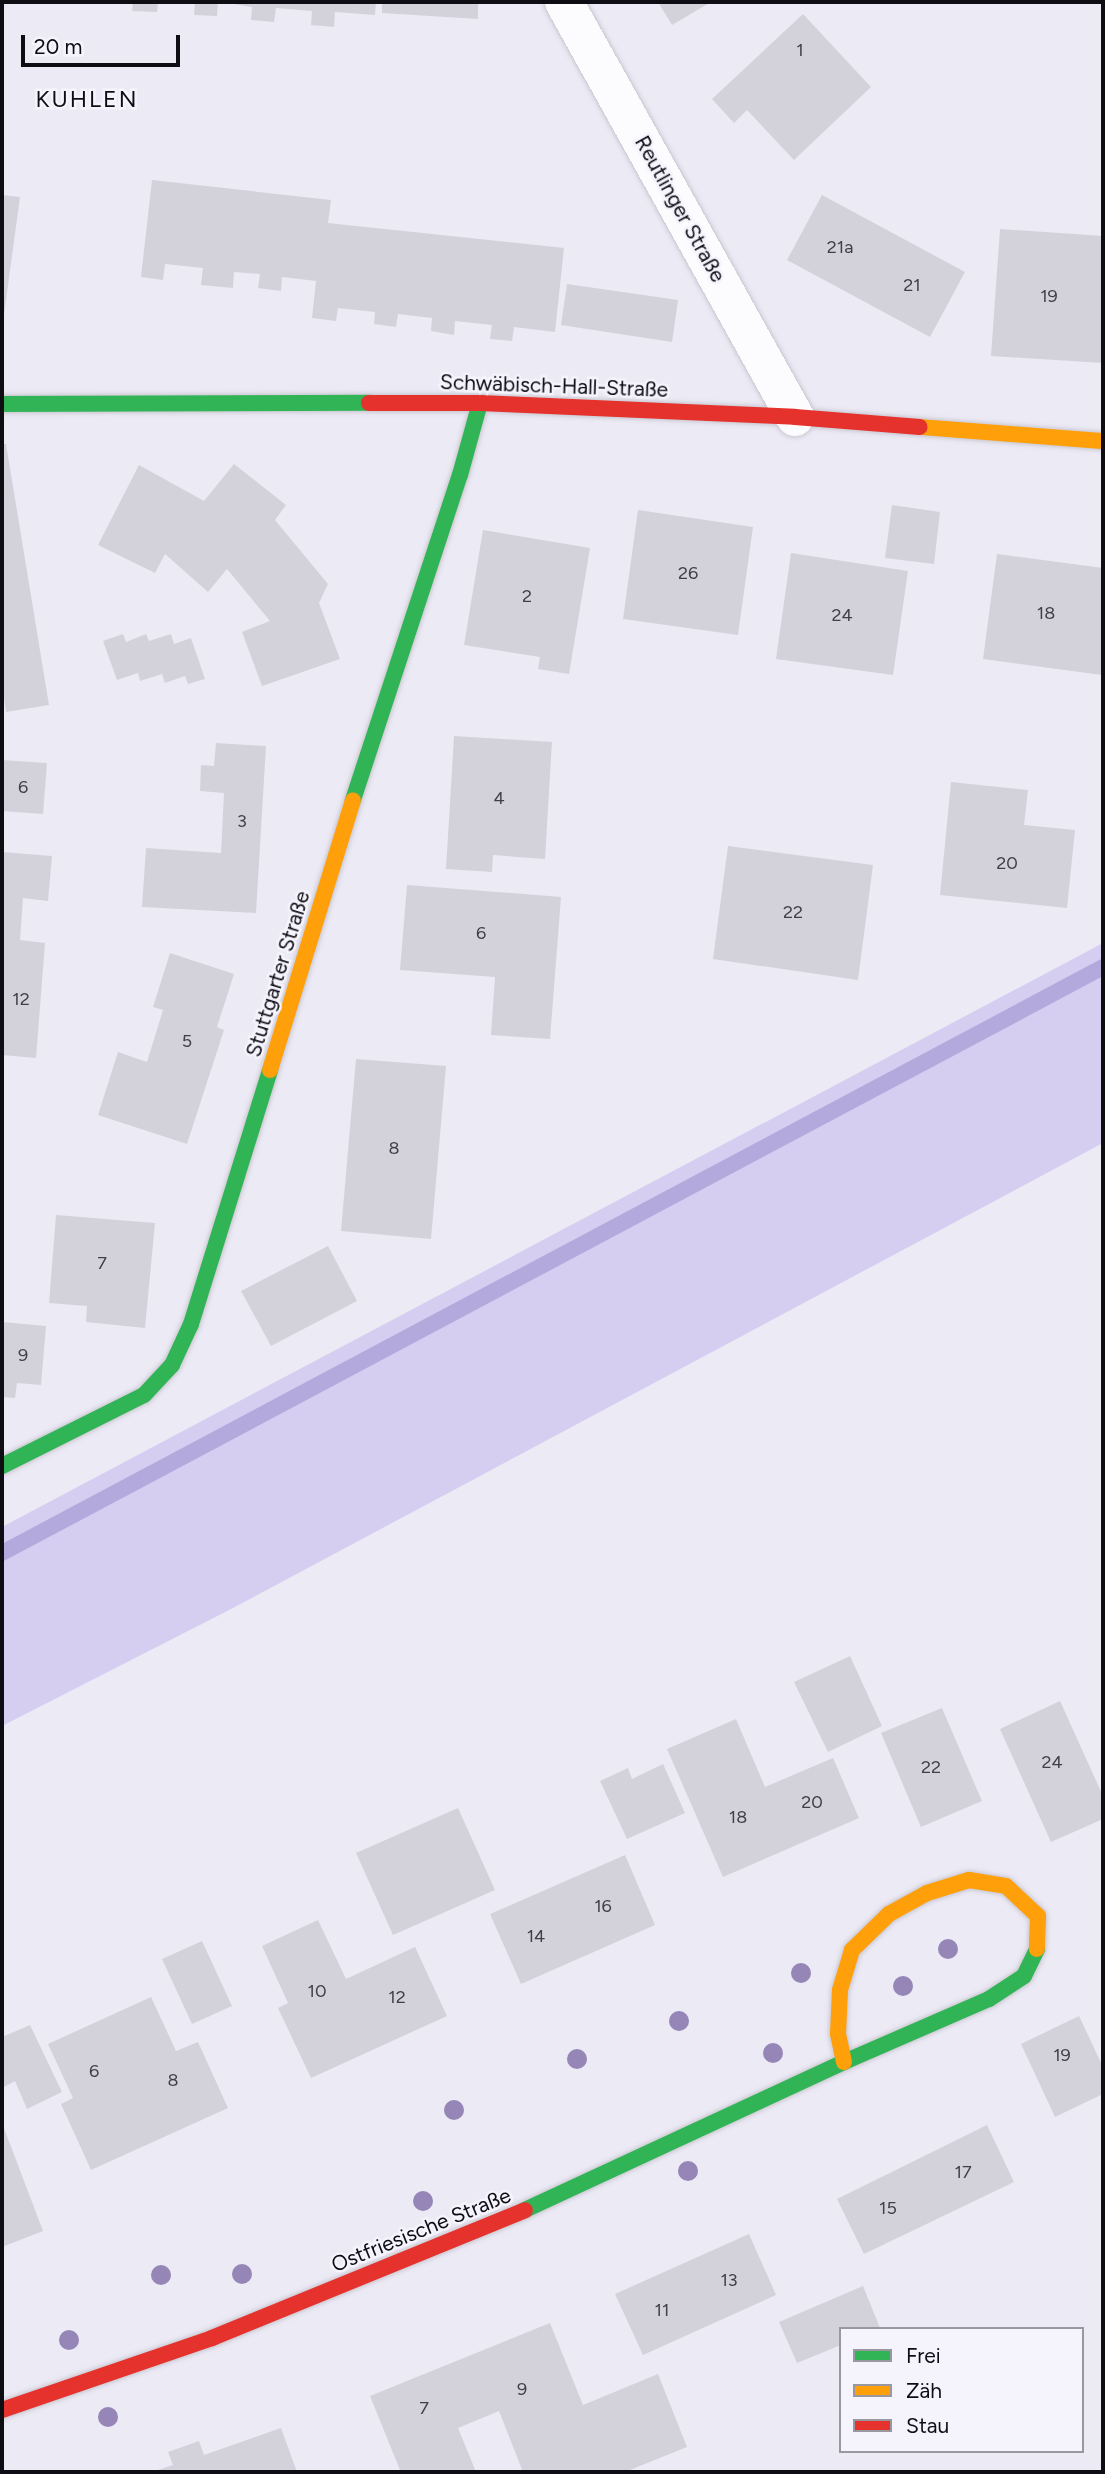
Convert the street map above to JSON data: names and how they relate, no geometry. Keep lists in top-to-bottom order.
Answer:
{
  "streets": {
    "street": [
      "Reutlinger Straße",
      "Schwäbisch-Hall-Straße",
      "Stuttgarter Straße",
      "Ostfriesische Straße"
    ]
  },
  "crossings": [
    ["Reutlinger Straße", "Schwäbisch-Hall-Straße"],
    ["Schwäbisch-Hall-Straße", "Stuttgarter Straße"]
  ],
  "districts": ["KUHLEN"],
  "house_numbers": [
    "1",
    "21a",
    "21",
    "19",
    "26",
    "2",
    "18",
    "24",
    "6",
    "4",
    "3",
    "20",
    "22",
    "6",
    "12",
    "5",
    "8",
    "7",
    "9",
    "24",
    "22",
    "20",
    "18",
    "16",
    "14",
    "10",
    "12",
    "19",
    "6",
    "8",
    "17",
    "15",
    "13",
    "11",
    "9",
    "7"
  ],
  "legend": ["Frei", "Zäh", "Stau"],
  "scale_bar": "20 m"
}
